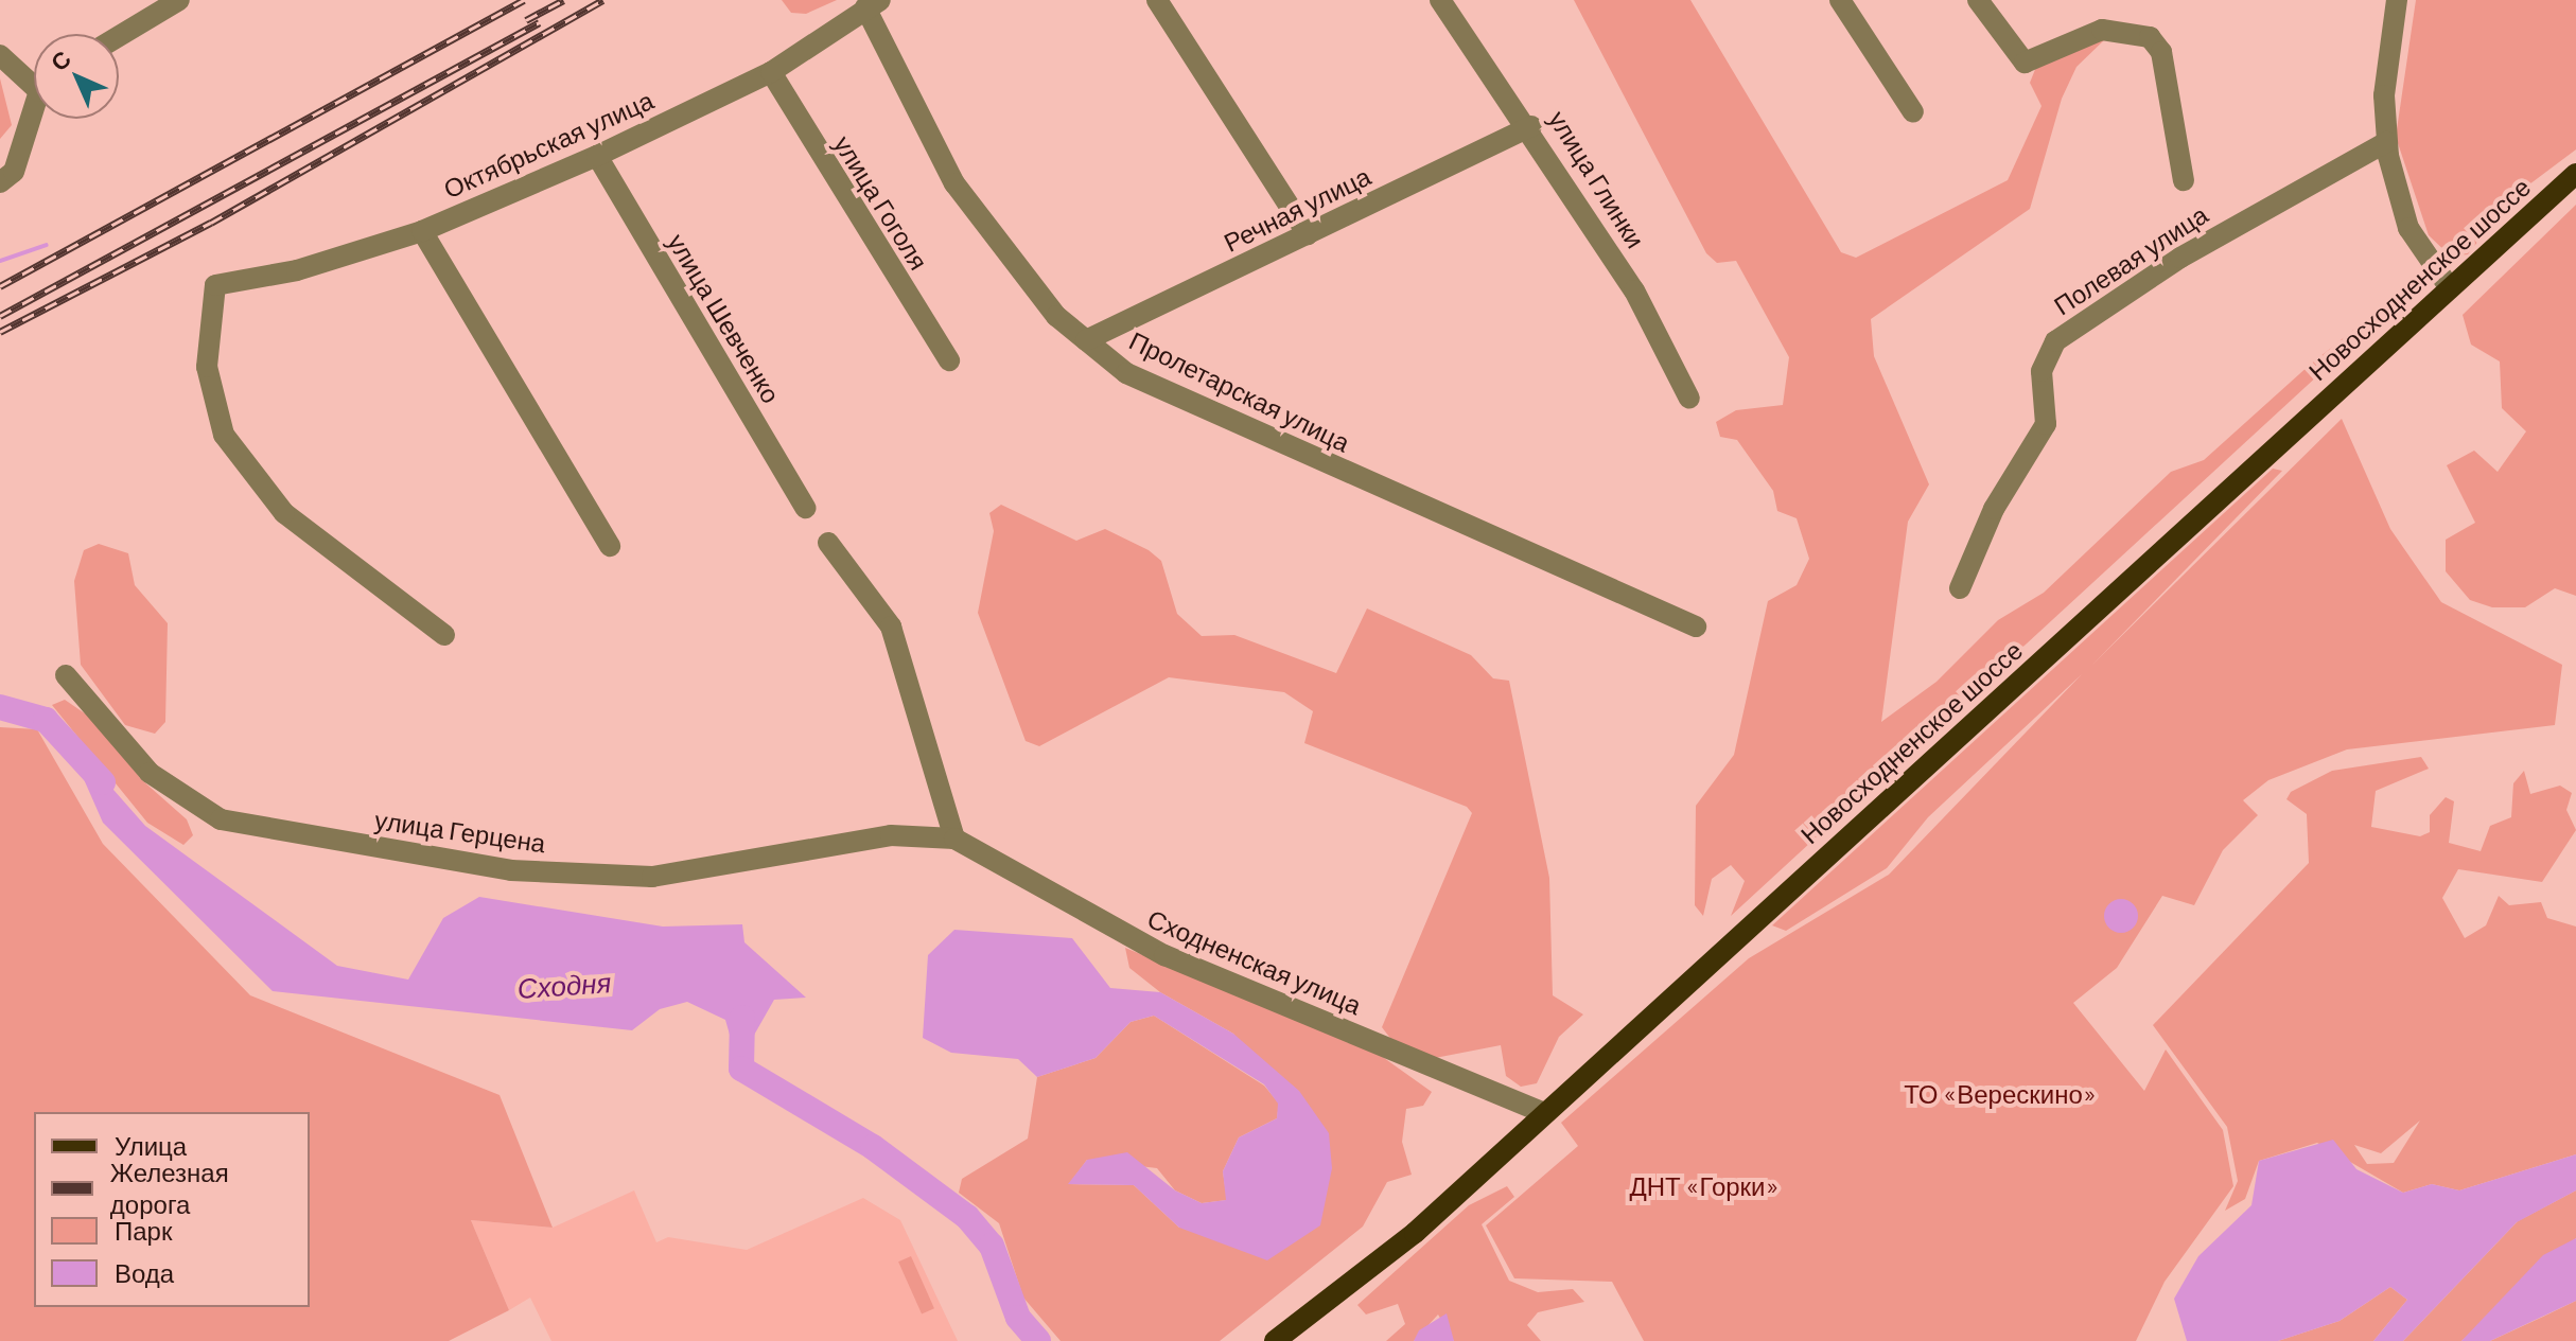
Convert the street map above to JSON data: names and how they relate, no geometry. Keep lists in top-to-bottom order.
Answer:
{
  "streets": {
    "main road": ["Новосходненское шоссе"],
    "street": [
      "Октябрьская улица",
      "улица Глинки",
      "улица Гоголя",
      "Речная улица",
      "Полевая улица",
      "улица Шевченко",
      "Пролетарская улица",
      "улица Герцена",
      "Сходненская улица"
    ]
  },
  "crossings": [
    ["Октябрьская улица", "улица Гоголя"],
    ["Октябрьская улица", "улица Шевченко"],
    ["Октябрьская улица", "Пролетарская улица"],
    ["улица Глинки", "Речная улица"],
    ["Речная улица", "Пролетарская улица"],
    ["Новосходненское шоссе", "Сходненская улица"],
    ["улица Герцена", "Сходненская улица"]
  ],
  "water": ["Сходня"],
  "parks": ["ТО «Верескино»", "ДНТ «Горки»"],
  "legend": [
    "Улица",
    "Железная дорога",
    "Парк",
    "Вода"
  ],
  "north": "top left"
}
